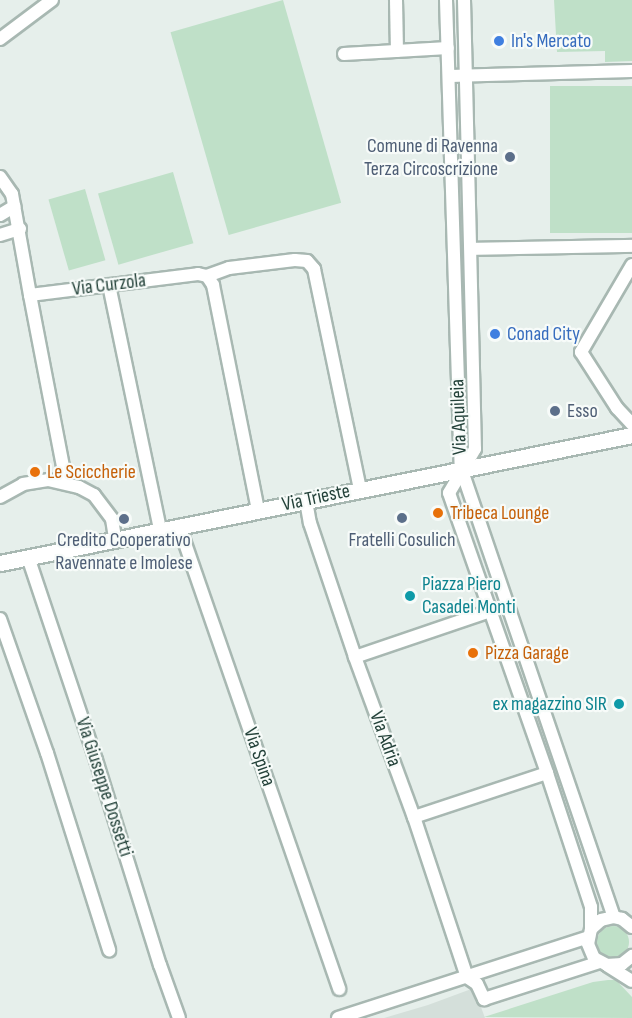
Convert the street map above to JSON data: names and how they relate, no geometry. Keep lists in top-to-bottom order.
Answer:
{
  "streets": {
    "street": [
      "Via Curzola",
      "Via Aquileia",
      "Via Trieste",
      "Via Adria",
      "Via Spina",
      "Via Giuseppe Dossetti"
    ]
  },
  "crossings": [
    ["Via Curzola", "Via Trieste"],
    ["Via Aquileia", "Via Trieste"],
    ["Via Trieste", "Via Adria"],
    ["Via Trieste", "Via Spina"],
    ["Via Trieste", "Via Giuseppe Dossetti"]
  ],
  "places": [
    "In's Mercato",
    "Comune di Ravenna Terza Circoscrizione",
    "Conad City",
    "Esso",
    "Le Sciccherie",
    "Tribeca Lounge",
    "Fratelli Cosulich",
    "Credito Cooperativo Ravennate e Imolese",
    "Piazza Piero Casadei Monti",
    "Pizza Garage",
    "ex magazzino SIR"
  ]
}
